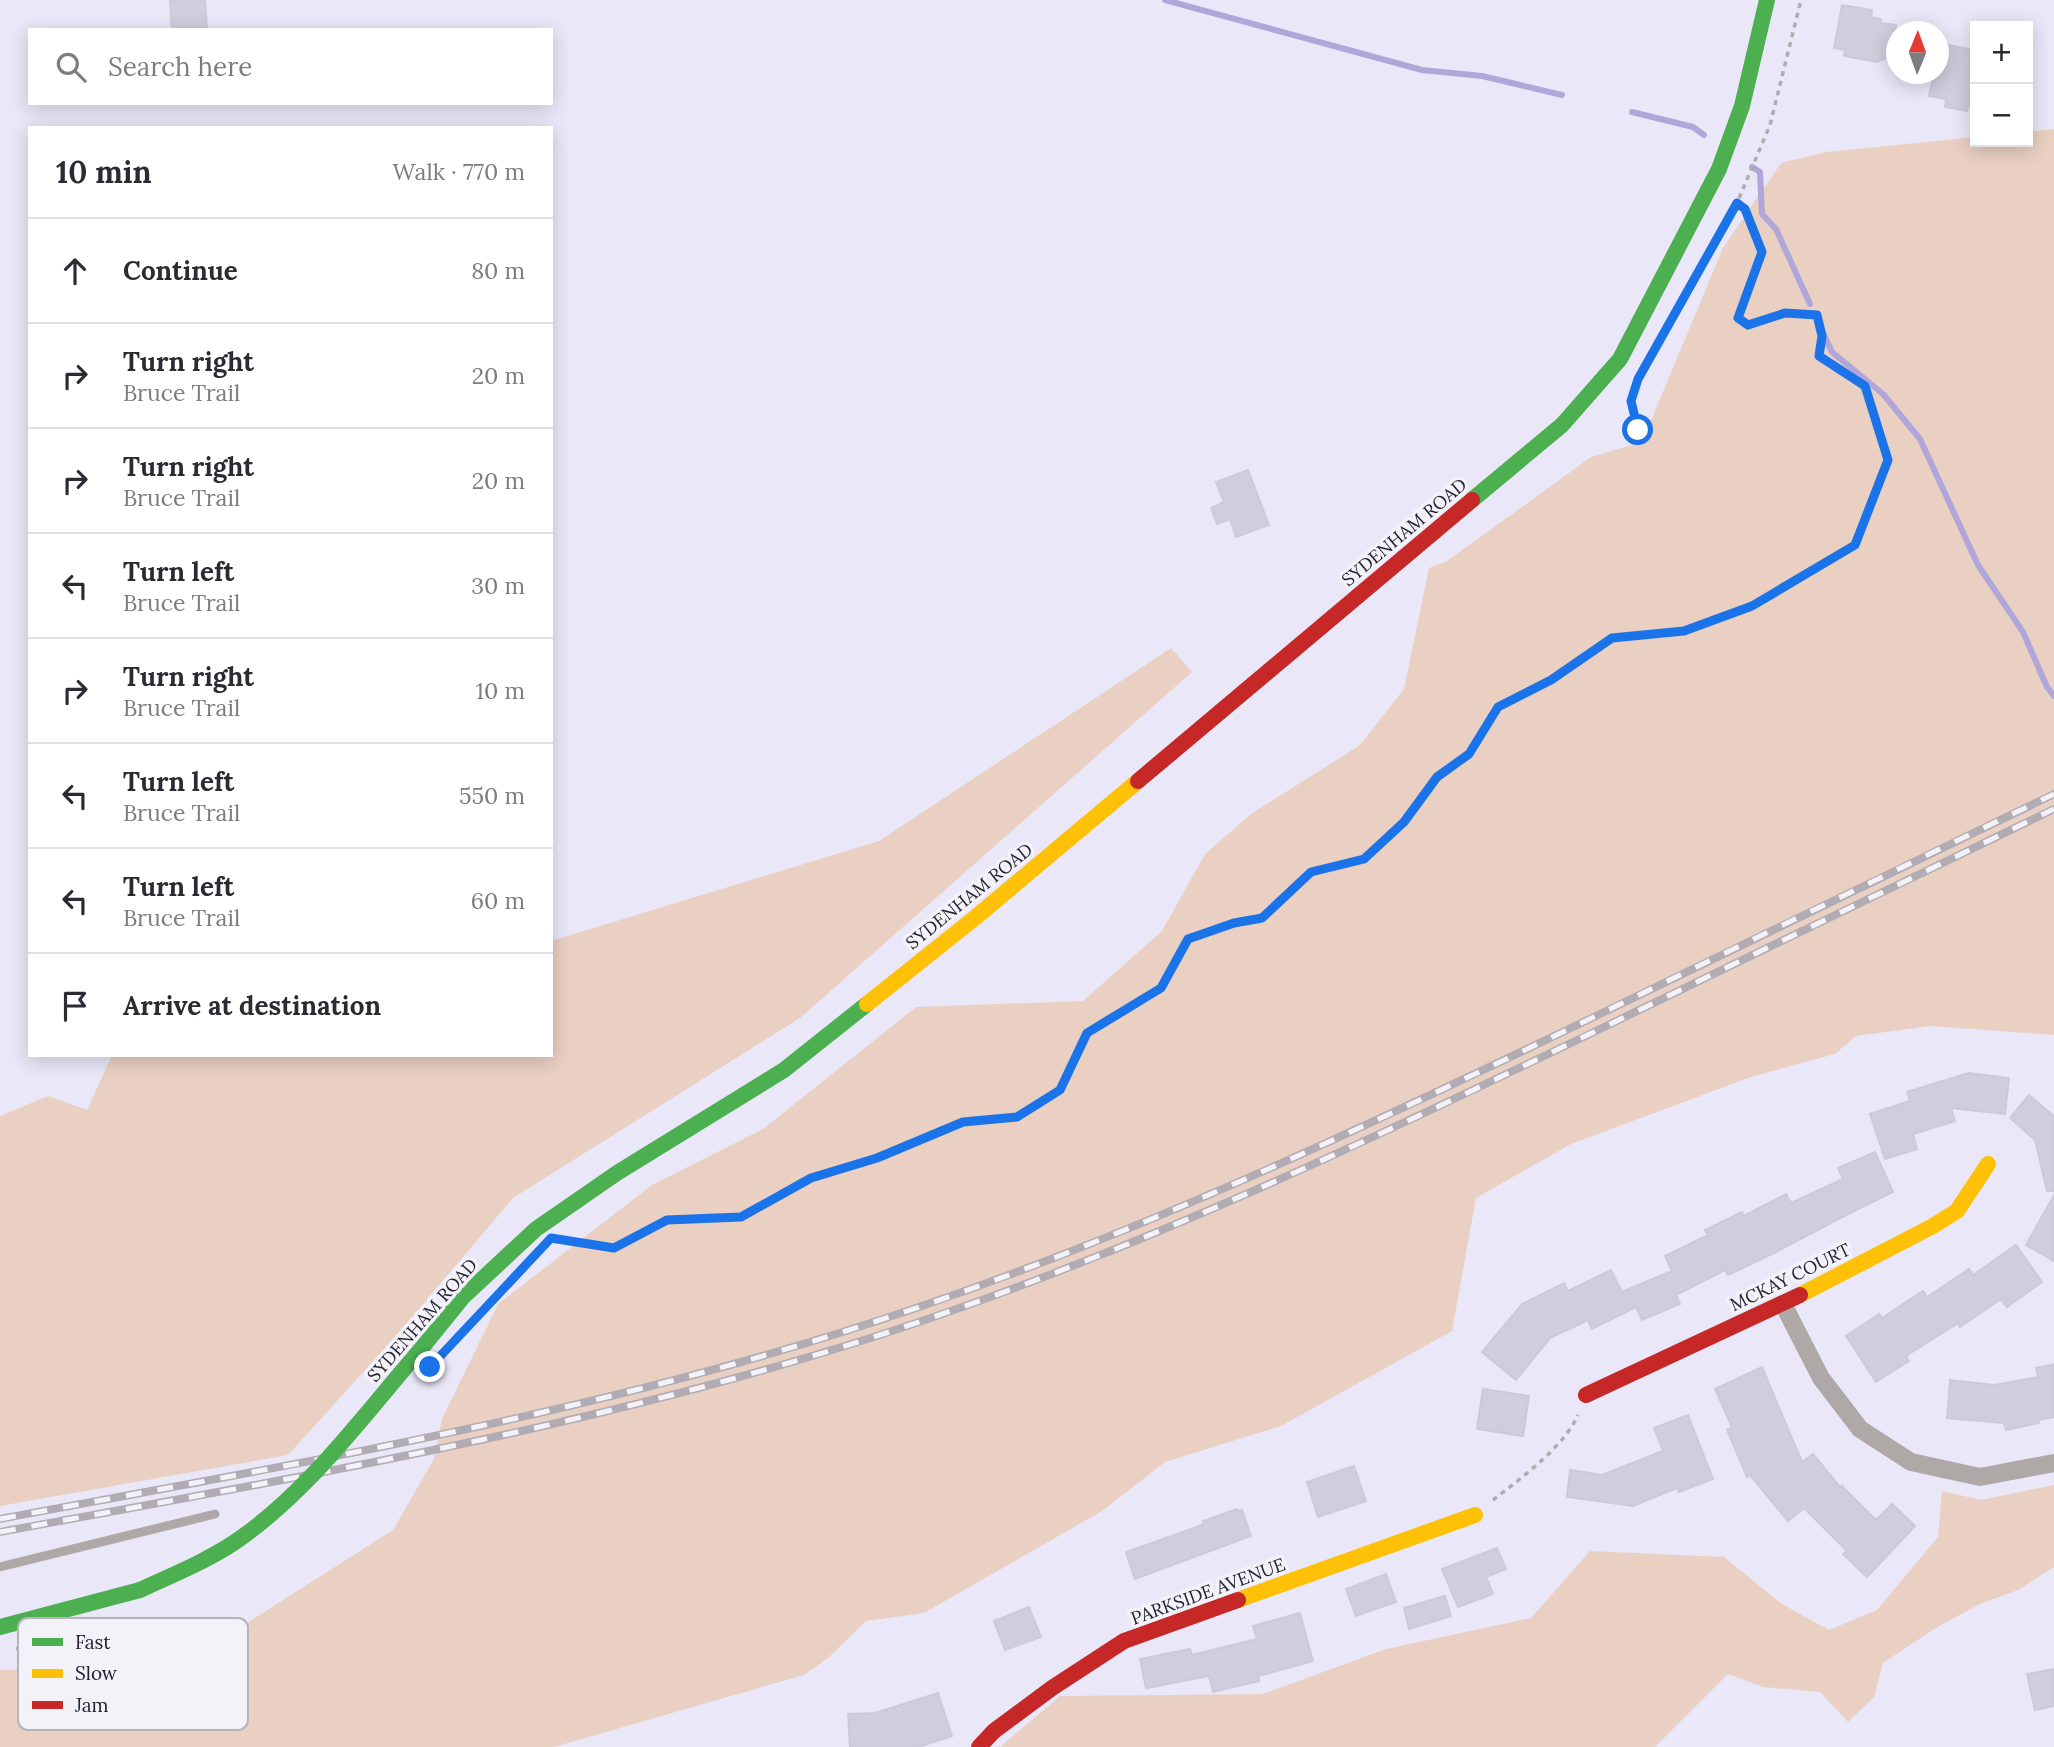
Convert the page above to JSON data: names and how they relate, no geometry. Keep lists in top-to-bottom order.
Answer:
{
  "streets": {
    "main road": ["SYDENHAM ROAD", "MCKAY COURT", "PARKSIDE AVENUE"]
  },
  "legend": ["Fast", "Slow", "Jam"],
  "north": "top",
  "page": {
    "map_buttons": ["+", "−"],
    "search": "Search here",
    "heading": ["10 min", "Walk · 770 m"],
    "list": [
      ["Continue", "80 m"],
      ["Turn right", "Bruce Trail", "20 m"],
      ["Turn right", "Bruce Trail", "20 m"],
      ["Turn left", "Bruce Trail", "30 m"],
      ["Turn right", "Bruce Trail", "10 m"],
      ["Turn left", "Bruce Trail", "550 m"],
      ["Turn left", "Bruce Trail", "60 m"],
      "Arrive at destination"
    ]
  }
}
